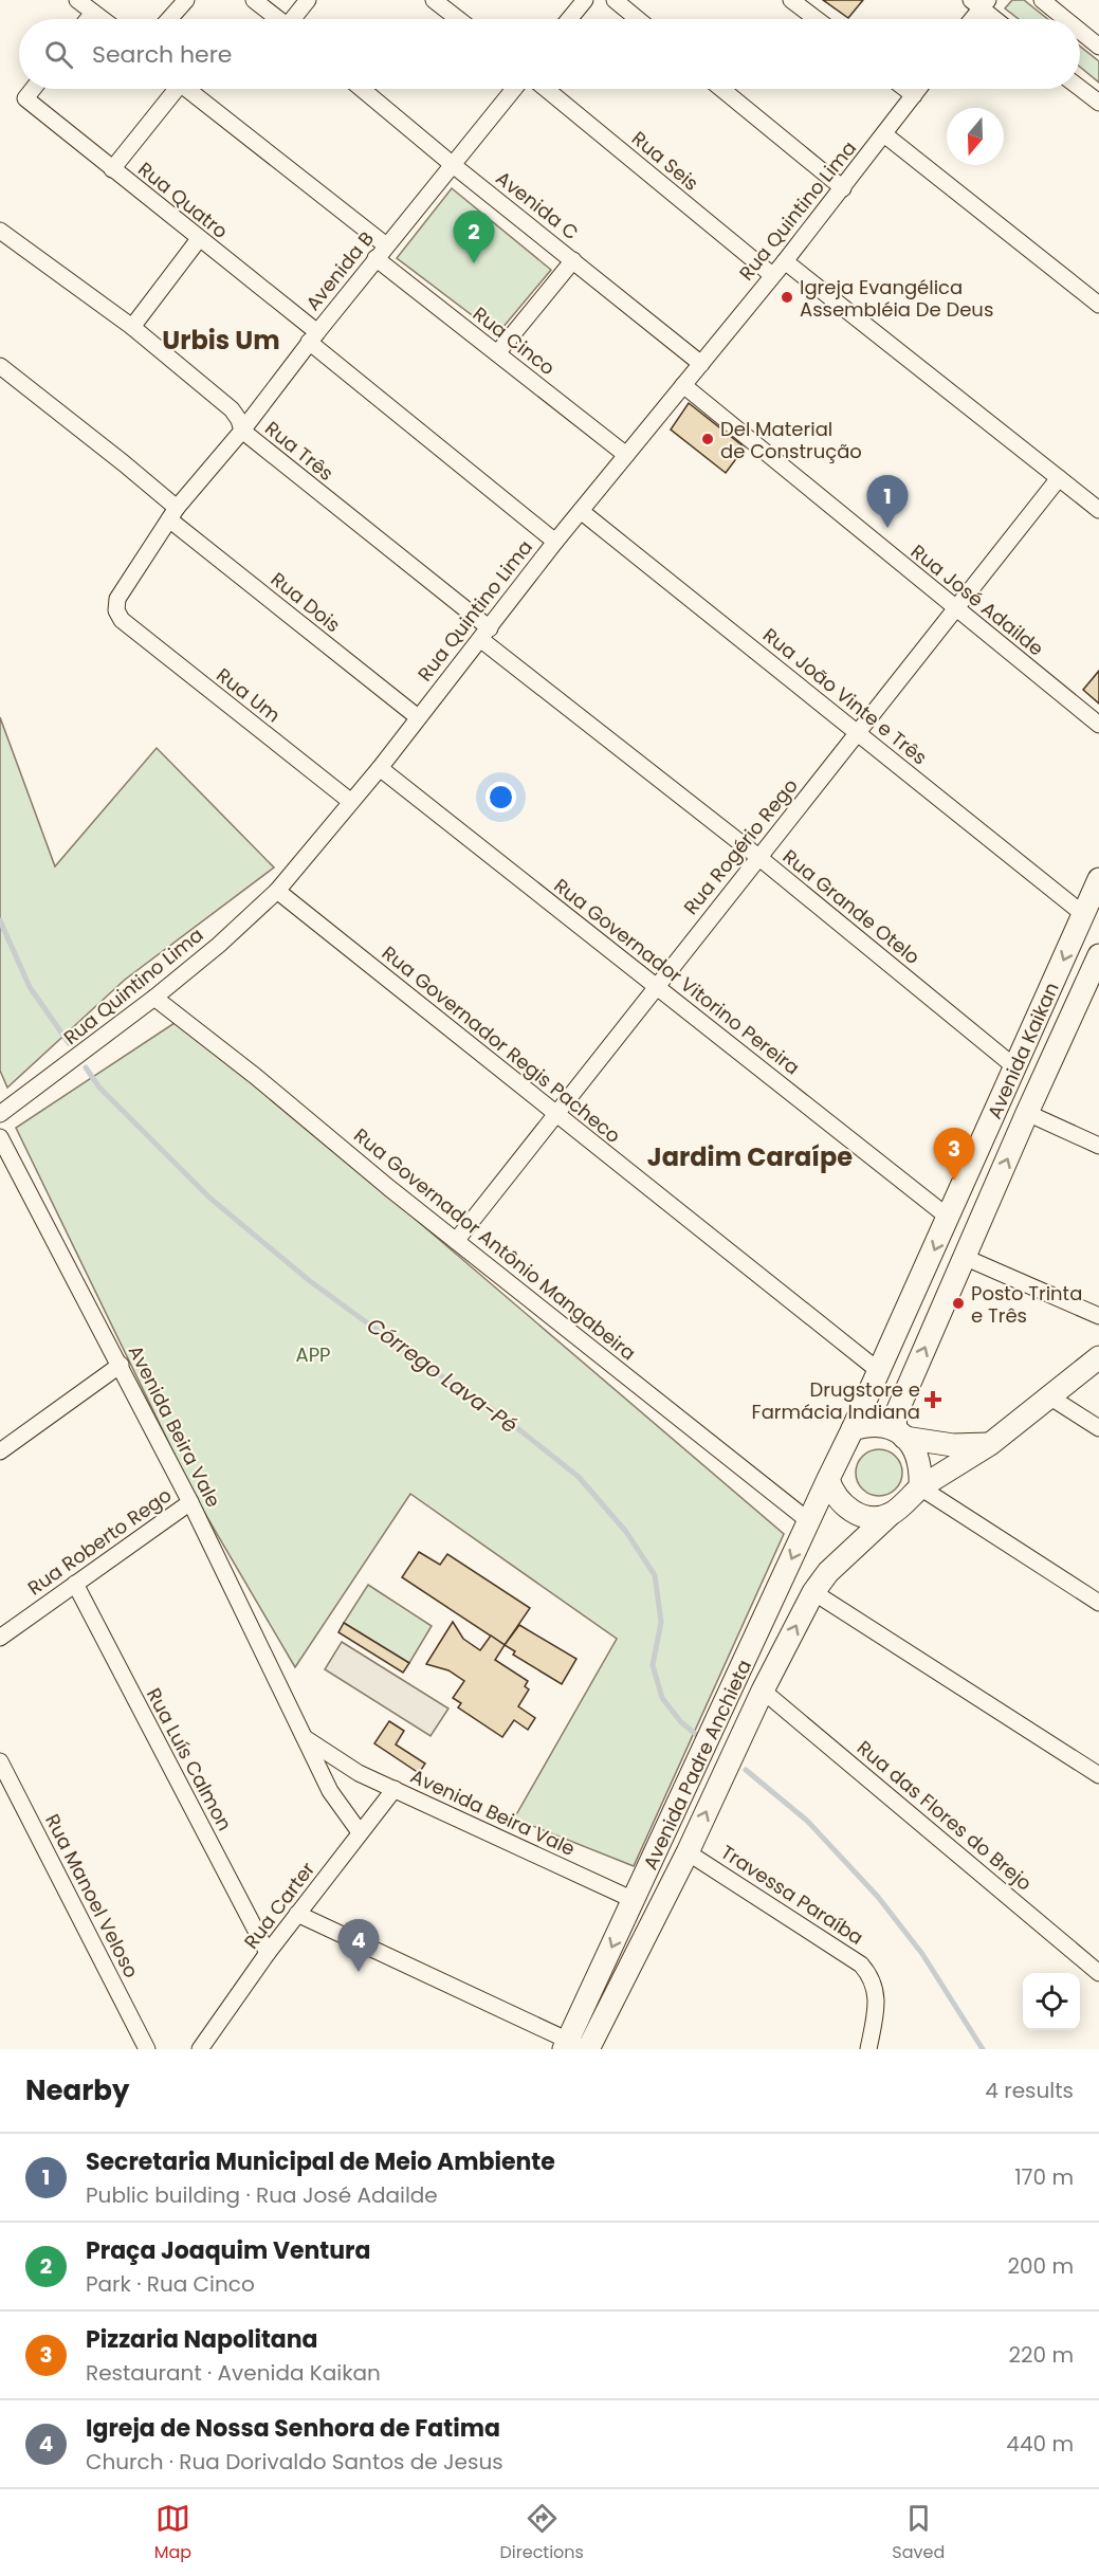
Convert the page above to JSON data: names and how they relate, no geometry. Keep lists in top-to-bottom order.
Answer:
{
  "streets": {
    "street": [
      "Rua Seis",
      "Rua Quatro",
      "Avenida C",
      "Rua Quintino Lima",
      "Avenida B",
      "Rua Cinco",
      "Rua Três",
      "Rua José Adailde",
      "Rua Dois",
      "Rua Um",
      "Rua João Vinte e Três",
      "Rua Rogério Rego",
      "Rua Grande Otelo",
      "Rua Governador Vitorino Pereira",
      "Rua Governador Regis Pacheco",
      "Avenida Kaikan",
      "Rua Governador Antônio Mangabeira",
      "Avenida Beira Vale",
      "Rua Roberto Rego",
      "Rua Luís Calmon",
      "Avenida Padre Anchieta",
      "Rua das Flores do Brejo",
      "Travessa Paraíba",
      "Rua Manoel Veloso",
      "Rua Carter"
    ]
  },
  "crossings": [
    ["Rua Seis", "Rua Quintino Lima"],
    ["Rua Quatro", "Rua Quintino Lima"],
    ["Rua Quatro", "Avenida B"],
    ["Avenida C", "Rua Quintino Lima"],
    ["Avenida C", "Avenida B"],
    ["Rua Quintino Lima", "Rua Cinco"],
    ["Rua Quintino Lima", "Rua Três"],
    ["Rua Quintino Lima", "Rua José Adailde"],
    ["Rua Quintino Lima", "Rua Dois"],
    ["Rua Quintino Lima", "Rua Um"],
    ["Rua Quintino Lima", "Rua João Vinte e Três"],
    ["Rua Quintino Lima", "Rua Grande Otelo"],
    ["Rua Quintino Lima", "Rua Governador Vitorino Pereira"],
    ["Rua Quintino Lima", "Rua Governador Regis Pacheco"],
    ["Rua Quintino Lima", "Rua Governador Antônio Mangabeira"],
    ["Avenida B", "Rua Cinco"],
    ["Avenida B", "Rua Três"],
    ["Avenida B", "Rua Dois"],
    ["Avenida B", "Rua Um"],
    ["Rua Três", "Rua Grande Otelo"],
    ["Rua José Adailde", "Rua Rogério Rego"],
    ["Rua João Vinte e Três", "Rua Rogério Rego"],
    ["Rua João Vinte e Três", "Avenida Kaikan"],
    ["Rua Rogério Rego", "Rua Grande Otelo"],
    ["Rua Rogério Rego", "Rua Governador Vitorino Pereira"],
    ["Rua Rogério Rego", "Rua Governador Regis Pacheco"],
    ["Rua Rogério Rego", "Rua Governador Antônio Mangabeira"],
    ["Rua Grande Otelo", "Avenida Kaikan"],
    ["Rua Governador Vitorino Pereira", "Avenida Kaikan"],
    ["Rua Governador Regis Pacheco", "Avenida Kaikan"],
    ["Avenida Kaikan", "Avenida Padre Anchieta"],
    ["Rua Governador Antônio Mangabeira", "Avenida Padre Anchieta"],
    ["Avenida Beira Vale", "Rua Roberto Rego"],
    ["Avenida Beira Vale", "Avenida Padre Anchieta"],
    ["Avenida Beira Vale", "Rua Carter"],
    ["Rua Roberto Rego", "Rua Luís Calmon"],
    ["Rua Luís Calmon", "Rua Carter"],
    ["Avenida Padre Anchieta", "Rua das Flores do Brejo"],
    ["Avenida Padre Anchieta", "Travessa Paraíba"]
  ],
  "districts": ["Urbis Um", "Jardim Caraípe"],
  "water": ["Córrego Lava-Pé"],
  "parks": ["APP"],
  "places": {
    "other": ["Igreja Evangélica Assembléia De Deus", "Del Material de Construção", "Posto Trinta e Três"],
    "health": ["Drugstore e Farmácia Indiana"]
  },
  "north": "bottom",
  "page": {
    "search": "Search here",
    "pins": [
      "2",
      "1",
      "3",
      "4"
    ],
    "heading": ["Nearby", "4 results"],
    "list": [
      {
        "mark": "1",
        "name": "Secretaria Municipal de Meio Ambiente",
        "note": "Public building · Rua José Adailde",
        "value": "170 m"
      },
      {
        "mark": "2",
        "name": "Praça Joaquim Ventura",
        "note": "Park · Rua Cinco",
        "value": "200 m"
      },
      {
        "mark": "3",
        "name": "Pizzaria Napolitana",
        "note": "Restaurant · Avenida Kaikan",
        "value": "220 m"
      },
      {
        "mark": "4",
        "name": "Igreja de Nossa Senhora de Fatima",
        "note": "Church · Rua Dorivaldo Santos de Jesus",
        "value": "440 m"
      }
    ],
    "nav": ["Map", "Directions", "Saved"]
  }
}
